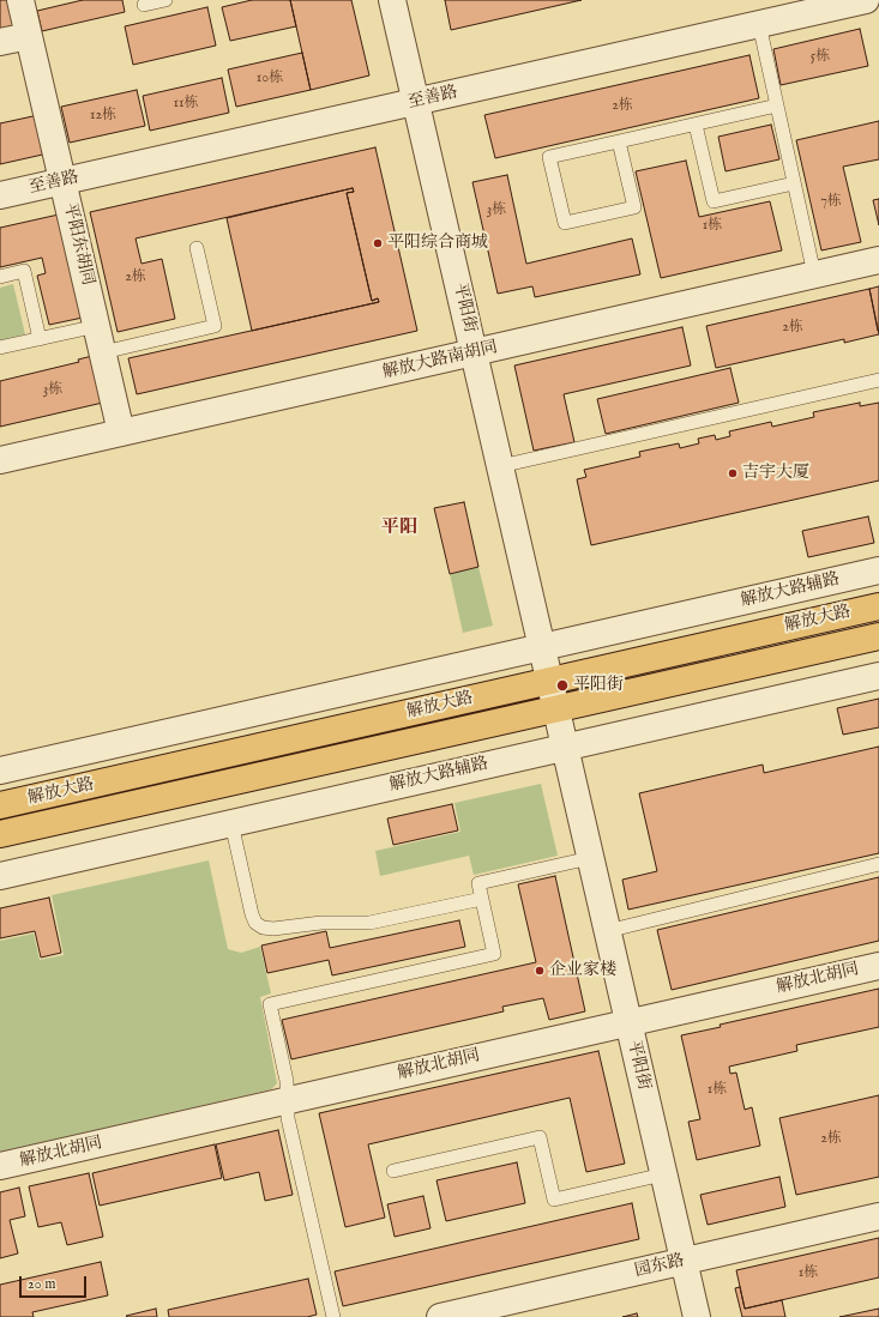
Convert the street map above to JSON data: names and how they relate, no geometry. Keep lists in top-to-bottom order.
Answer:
{
  "streets": {
    "main road": ["解放大路"],
    "street": [
      "至善路",
      "平阳东胡同",
      "平阳街",
      "解放大路南胡同",
      "解放大路辅路",
      "解放北胡同",
      "园东路"
    ]
  },
  "crossings": [
    ["至善路", "平阳东胡同"],
    ["至善路", "平阳街"],
    ["平阳东胡同", "解放大路南胡同"],
    ["平阳街", "解放大路南胡同"],
    ["平阳街", "解放大路辅路"],
    ["平阳街", "解放大路"],
    ["平阳街", "解放北胡同"],
    ["平阳街", "园东路"]
  ],
  "districts": ["平阳"],
  "places": [
    "平阳综合商城",
    "吉宇大厦",
    "平阳街",
    "企业家楼"
  ],
  "house_numbers": [
    "5栋",
    "10栋",
    "11栋",
    "2栋",
    "12栋",
    "7栋",
    "3栋",
    "1栋",
    "2栋",
    "2栋",
    "3栋",
    "1栋",
    "2栋",
    "1栋"
  ],
  "scale_bar": "20 m"
}
